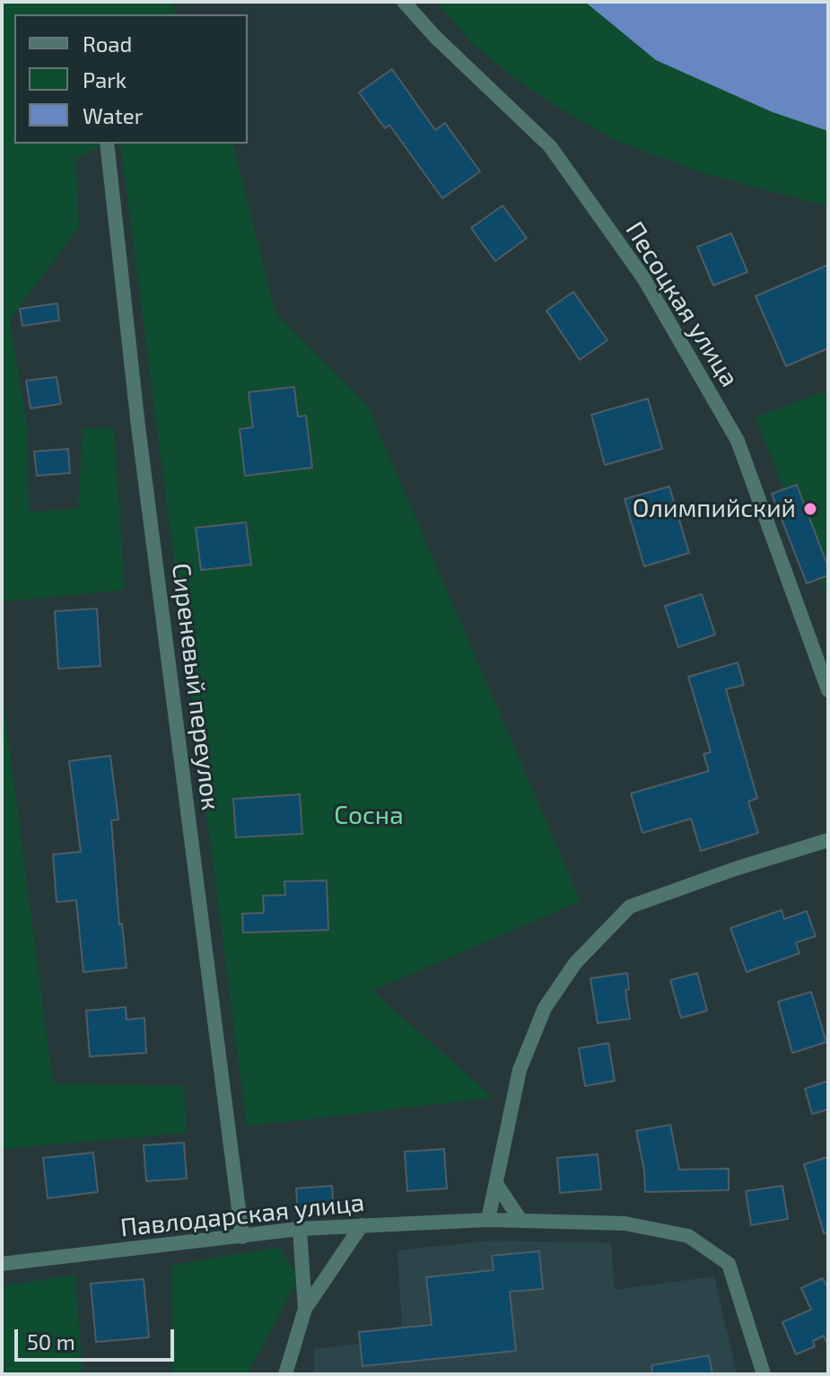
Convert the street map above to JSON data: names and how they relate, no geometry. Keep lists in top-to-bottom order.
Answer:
{
  "streets": {
    "street": ["Песоцкая улица", "Сиреневый переулок", "Павлодарская улица"]
  },
  "crossings": [
    ["Сиреневый переулок", "Павлодарская улица"]
  ],
  "parks": ["Сосна"],
  "places": ["Олимпийский"],
  "legend": ["Road", "Park", "Water"],
  "scale_bar": "50 m"
}
